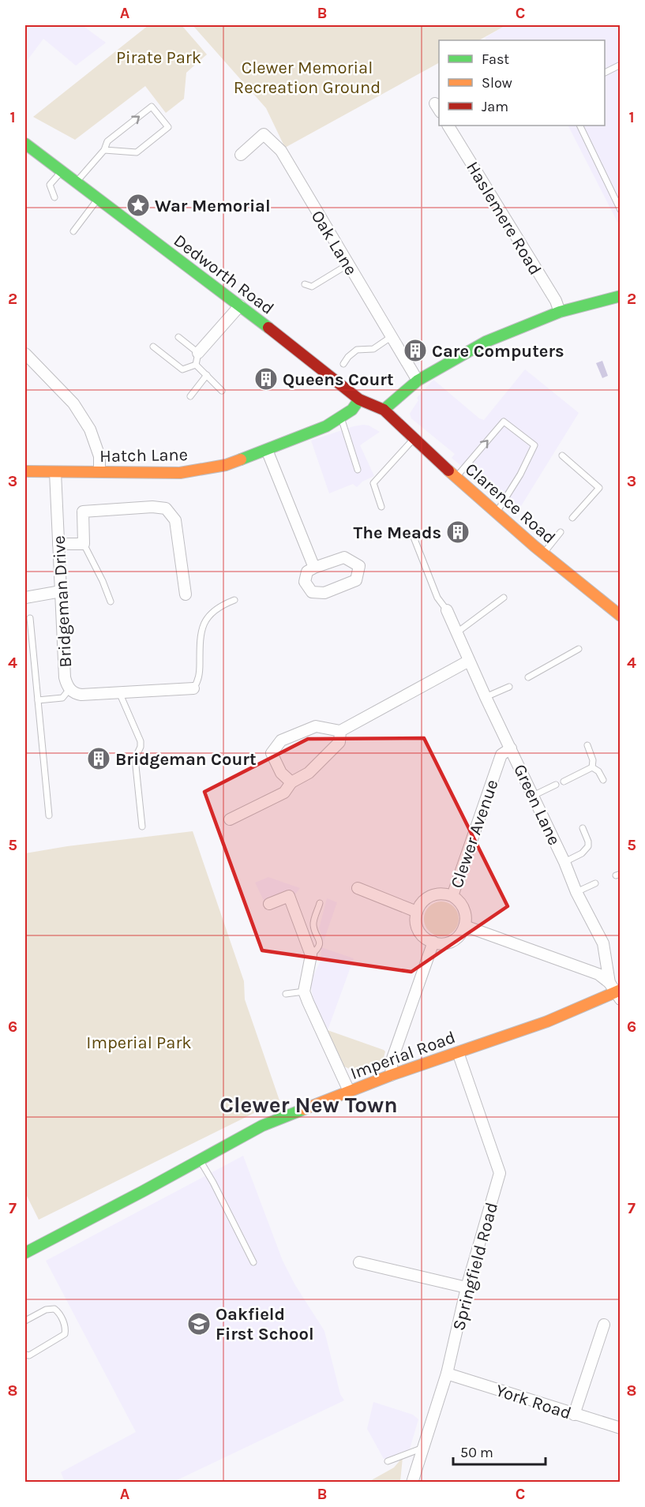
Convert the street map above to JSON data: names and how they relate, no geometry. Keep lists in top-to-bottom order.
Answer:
{
  "streets": {
    "main road": [
      "Dedworth Road",
      "Hatch Lane",
      "Clarence Road",
      "Imperial Road"
    ],
    "street": [
      "Haslemere Road",
      "Oak Lane",
      "Bridgeman Drive",
      "Green Lane",
      "Clewer Avenue",
      "Springfield Road",
      "York Road"
    ]
  },
  "crossings": [
    ["Dedworth Road", "Hatch Lane"],
    ["Dedworth Road", "Clarence Road"],
    ["Hatch Lane", "Bridgeman Drive"],
    ["Green Lane", "Clewer Avenue"],
    ["Green Lane", "Imperial Road"],
    ["Imperial Road", "Springfield Road"],
    ["Springfield Road", "York Road"]
  ],
  "districts": ["Clewer New Town"],
  "parks": ["Pirate Park", "Clewer Memorial Recreation Ground", "Imperial Park"],
  "places": {
    "place": ["War Memorial"],
    "building": [
      "Care Computers",
      "Queens Court",
      "The Meads",
      "Bridgeman Court"
    ],
    "school or university": ["Oakfield First School"]
  },
  "legend": ["Fast", "Slow", "Jam"],
  "scale_bar": "50 m",
  "grid": {
    "columns": ["A", "B", "C"],
    "rows": [
      "1",
      "2",
      "3",
      "4",
      "5",
      "6",
      "7",
      "8"
    ]
  }
}
